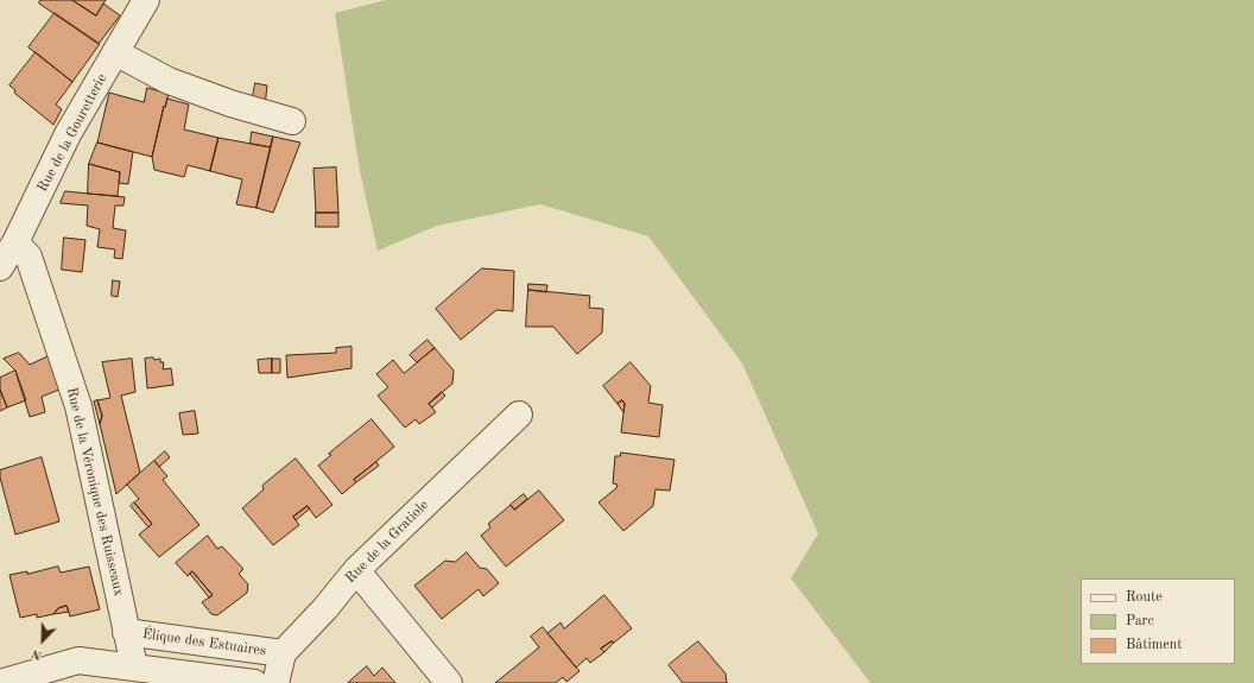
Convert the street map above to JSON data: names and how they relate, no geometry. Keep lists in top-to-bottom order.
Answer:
{
  "streets": {
    "street": [
      "Rue de la Gouretterie",
      "Rue de la Véronique des Ruisseaux",
      "Rue de la Gratiole",
      "Élique des Estuaires"
    ]
  },
  "crossings": [
    ["Rue de la Gouretterie", "Rue de la Véronique des Ruisseaux"],
    ["Rue de la Véronique des Ruisseaux", "Élique des Estuaires"],
    ["Rue de la Gratiole", "Élique des Estuaires"]
  ],
  "legend": ["Route", "Parc", "Bâtiment"],
  "north": "bottom left"
}
